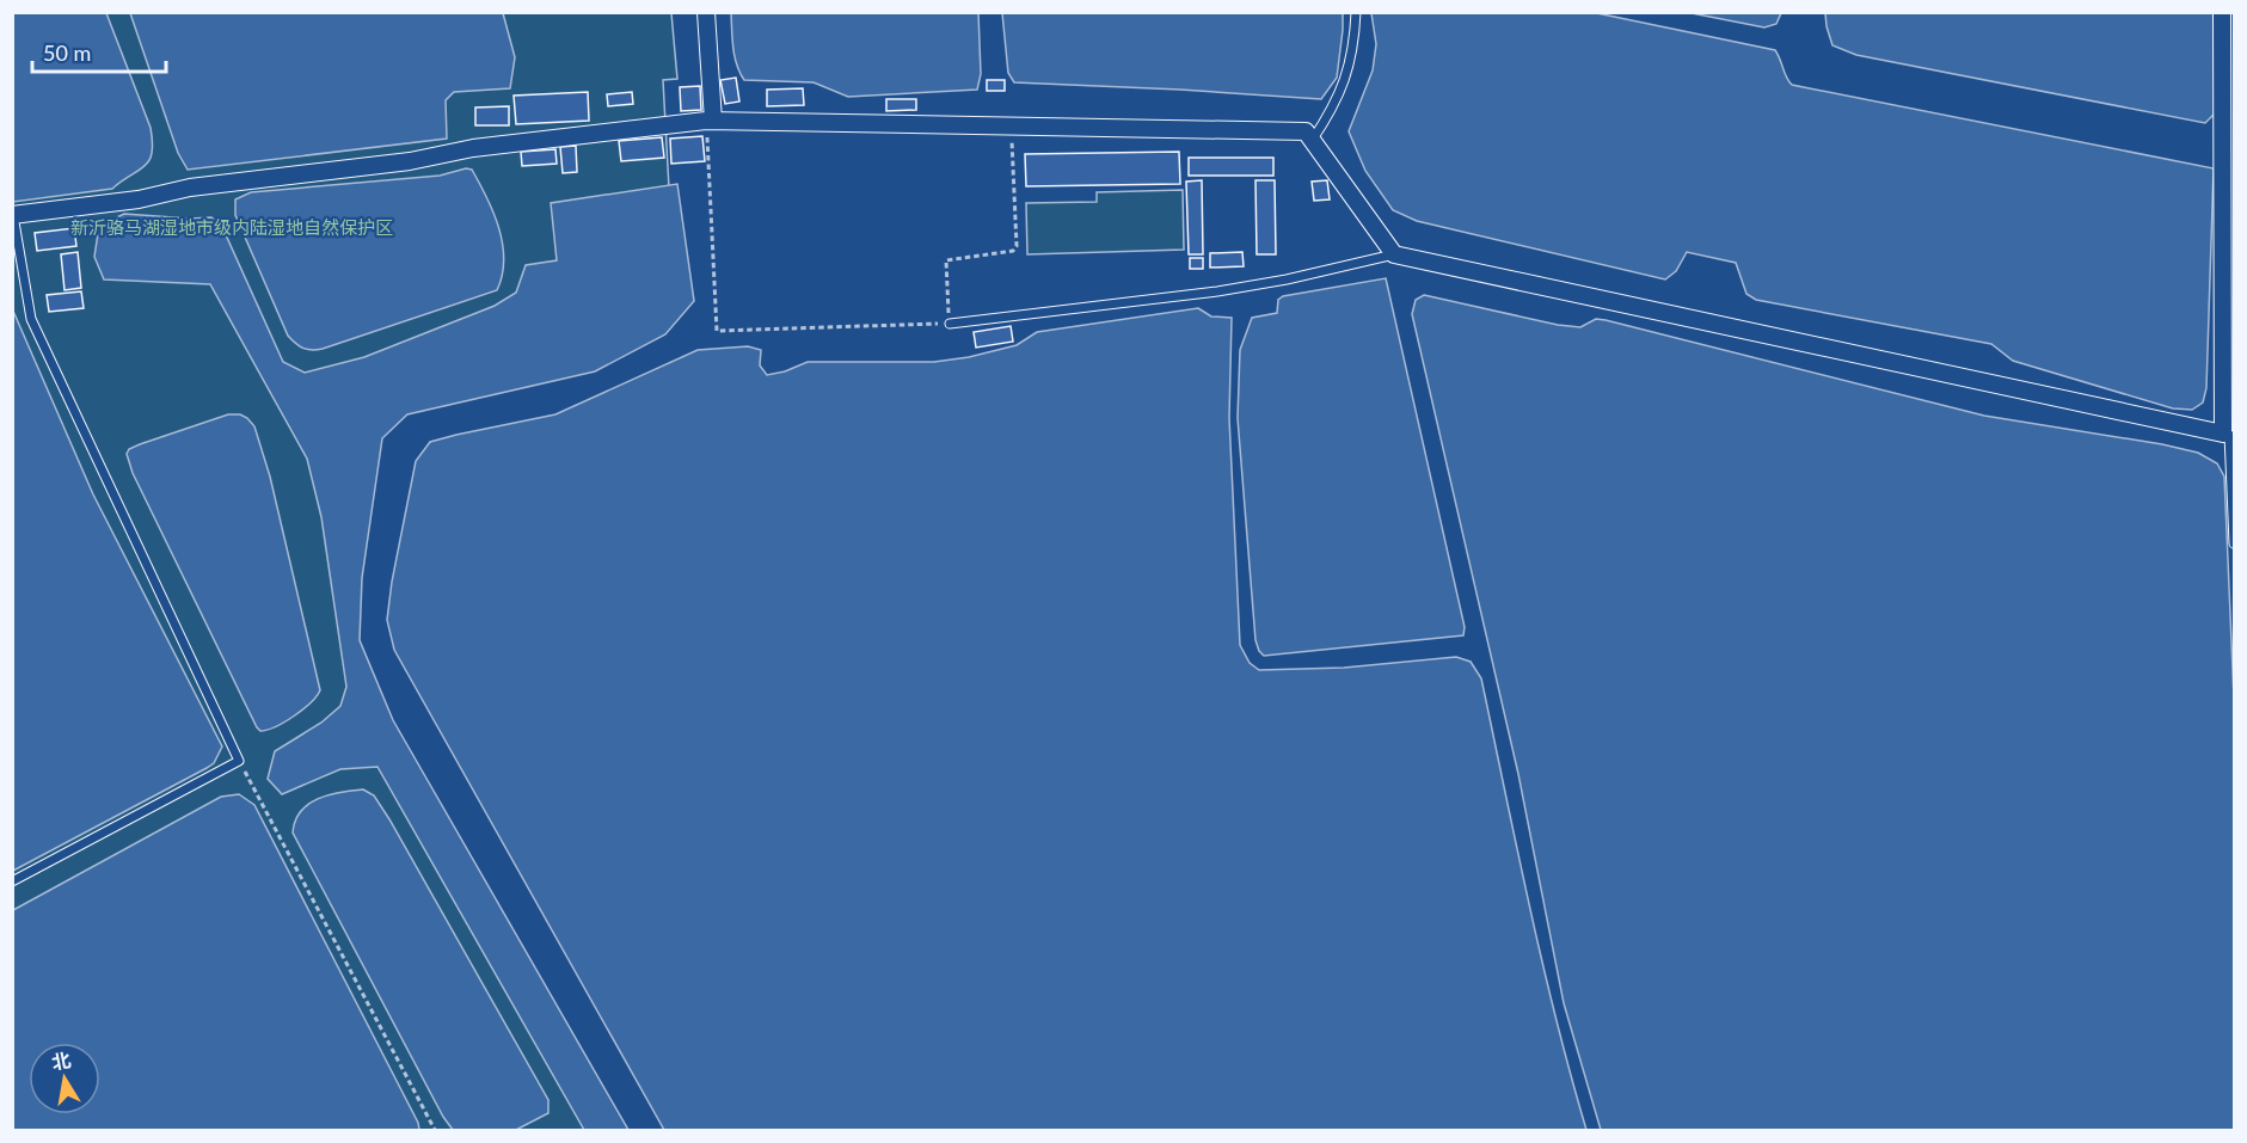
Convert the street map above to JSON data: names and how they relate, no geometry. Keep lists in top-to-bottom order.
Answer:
{
  "parks": ["新沂骆马湖湿地市级内陆湿地自然保护区"],
  "scale_bar": "50 m",
  "north": "top"
}
